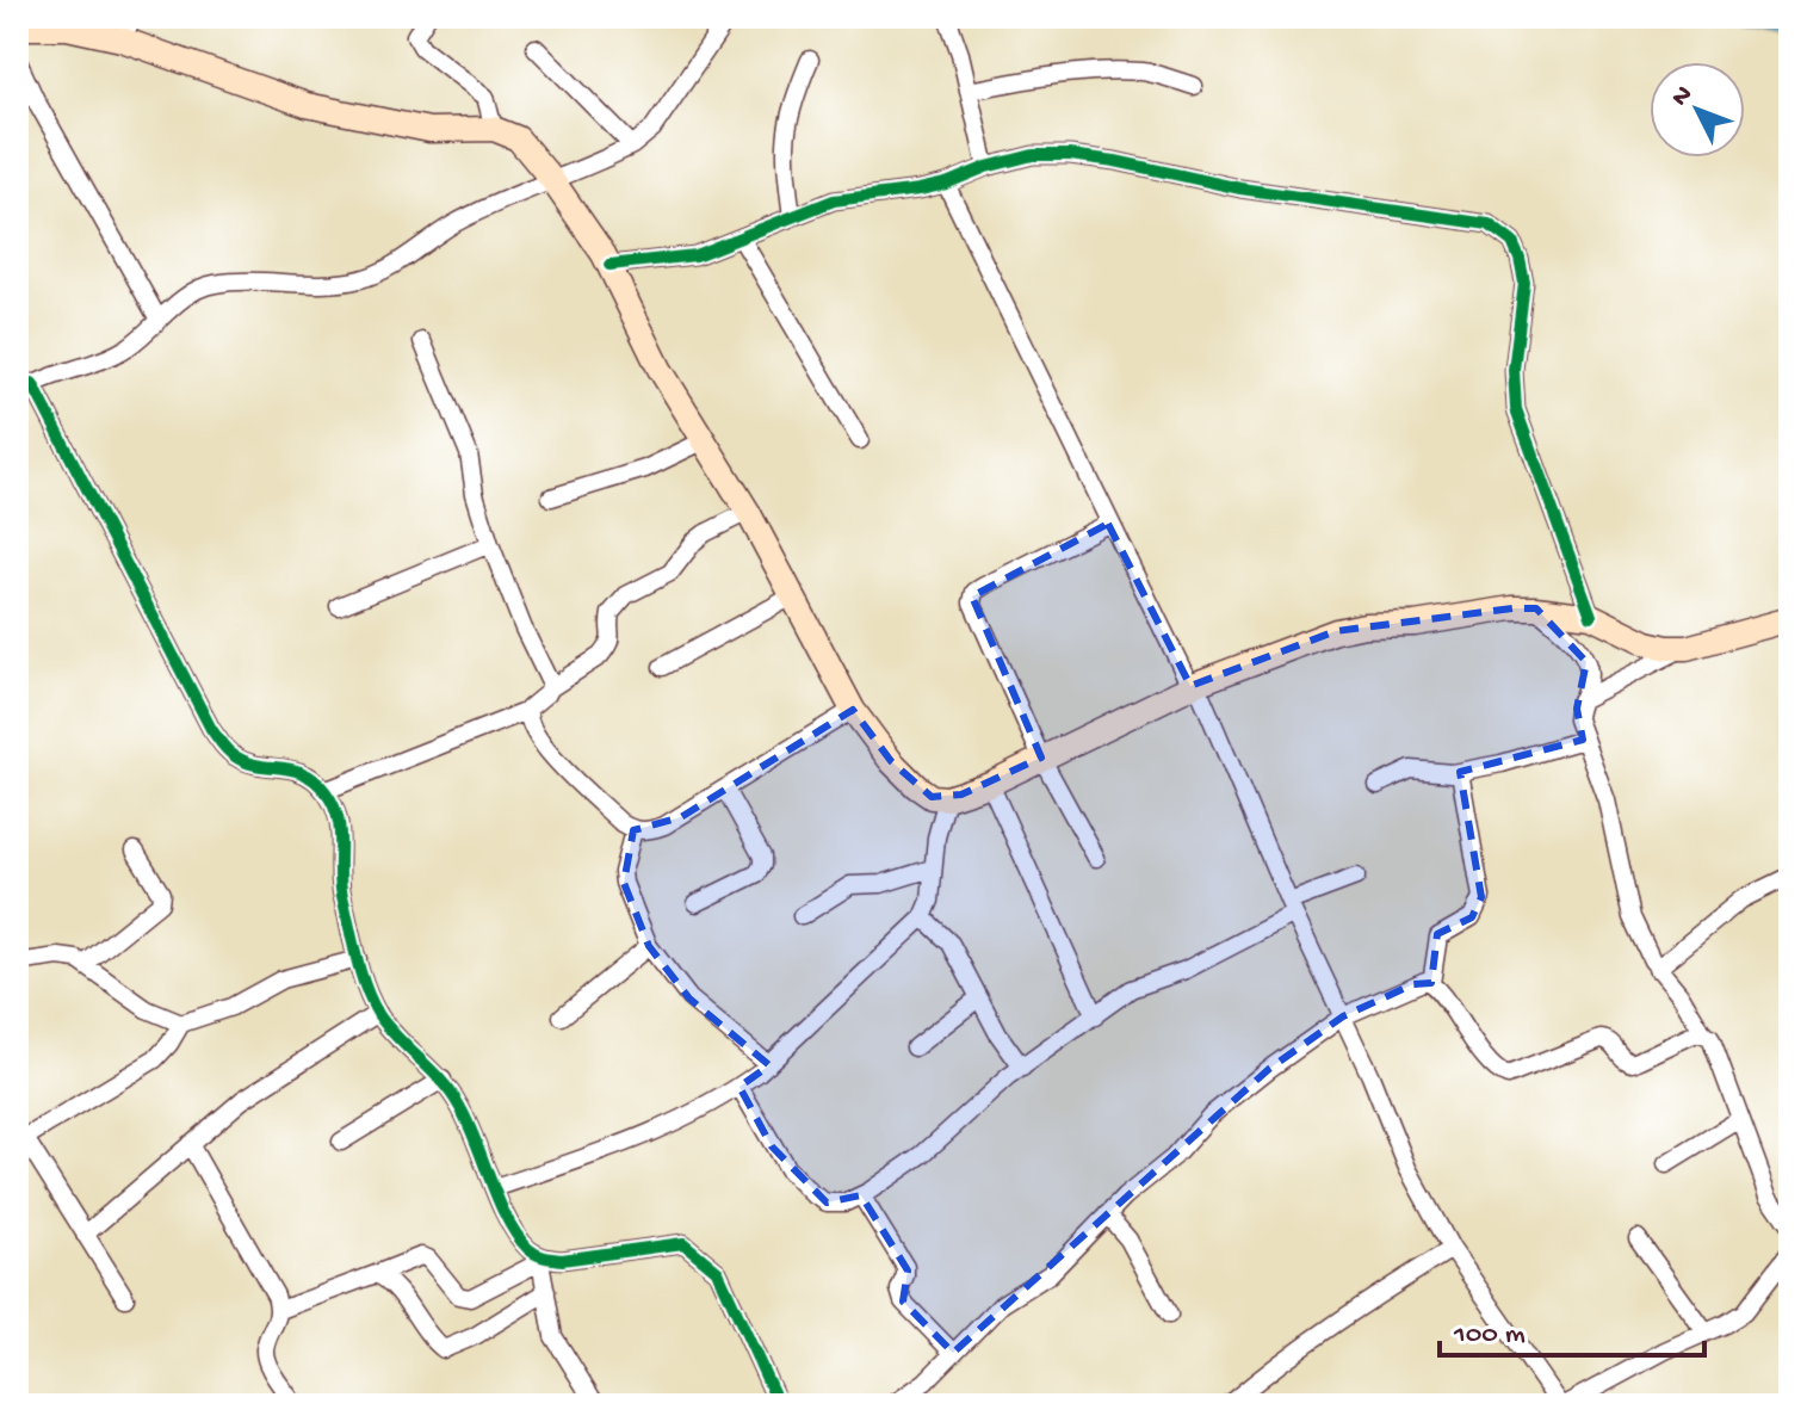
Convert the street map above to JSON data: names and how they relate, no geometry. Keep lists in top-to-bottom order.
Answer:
{
  "scale_bar": "100 m",
  "north": "top left"
}
